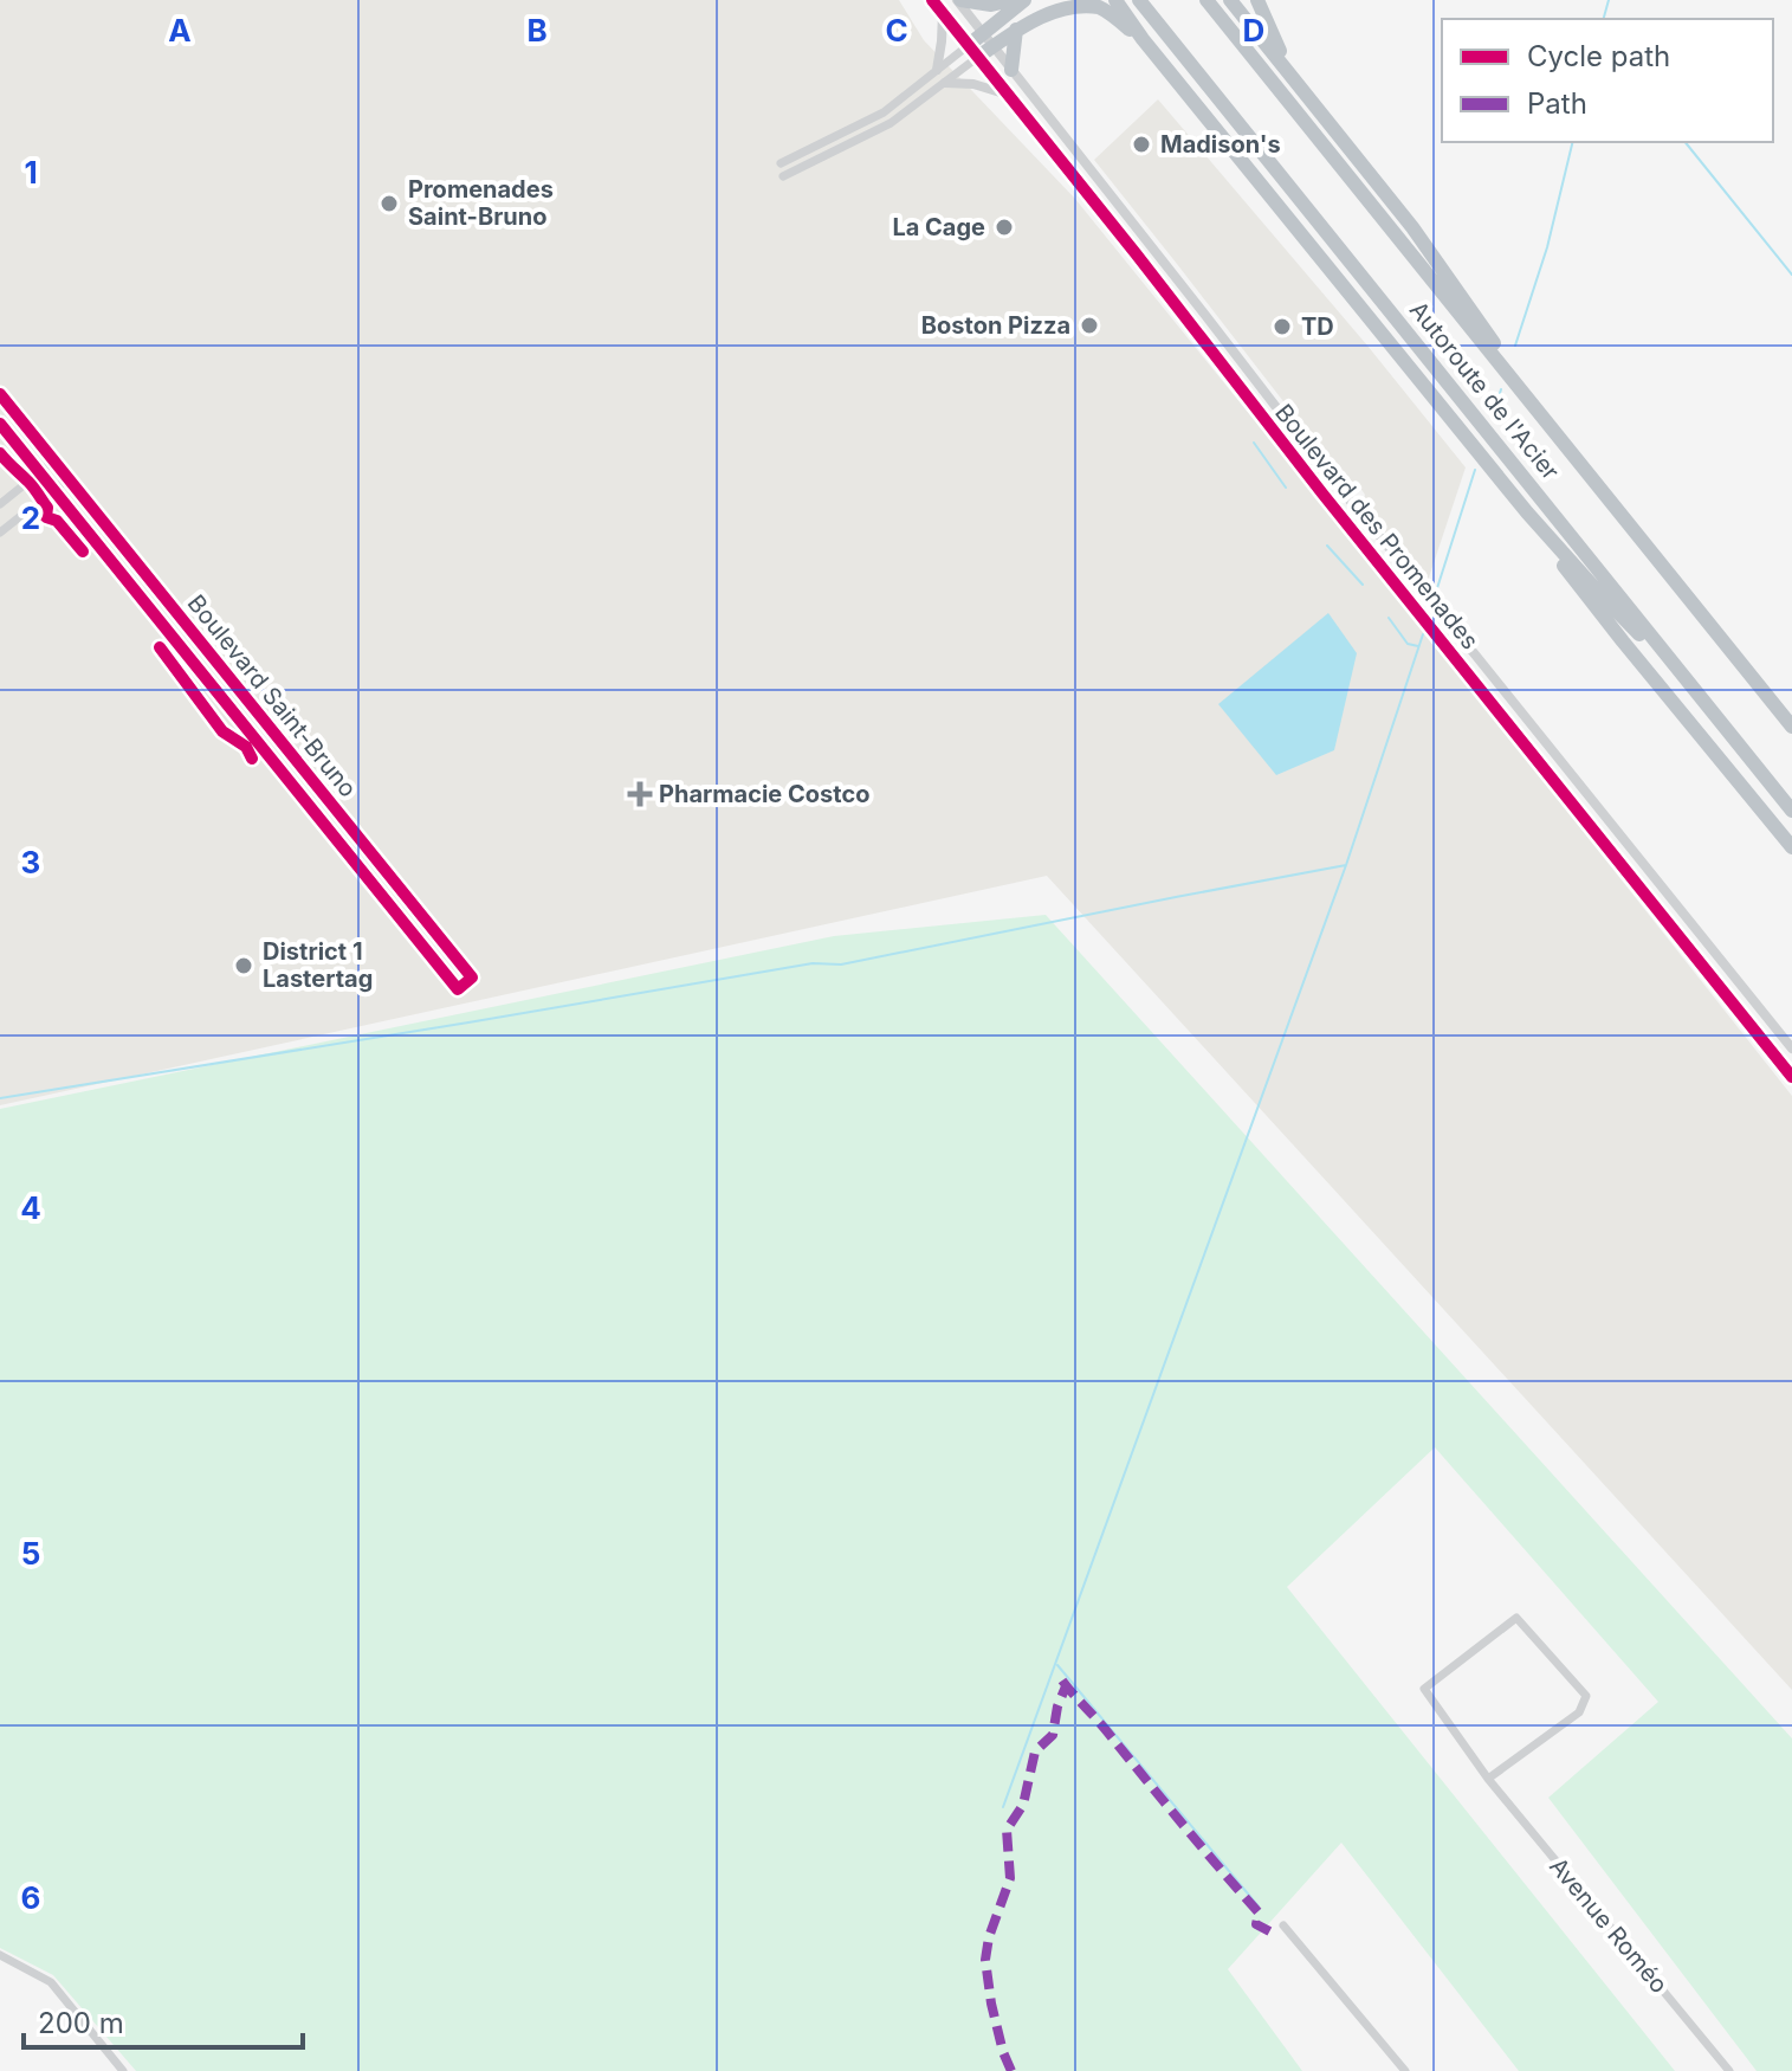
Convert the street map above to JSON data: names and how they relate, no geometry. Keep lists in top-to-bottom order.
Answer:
{
  "streets": {
    "highway": ["Autoroute de l'Acier"],
    "street": ["Boulevard des Promenades", "Boulevard Saint-Bruno", "Avenue Roméo"]
  },
  "places": {
    "other": [
      "Madison's",
      "Promenades Saint-Bruno",
      "La Cage",
      "Boston Pizza",
      "TD",
      "District 1 Lastertag"
    ],
    "health": ["Pharmacie Costco"]
  },
  "legend": ["Cycle path", "Path"],
  "scale_bar": "200 m",
  "grid": {
    "columns": [
      "A",
      "B",
      "C",
      "D"
    ],
    "rows": [
      "1",
      "2",
      "3",
      "4",
      "5",
      "6"
    ]
  }
}
